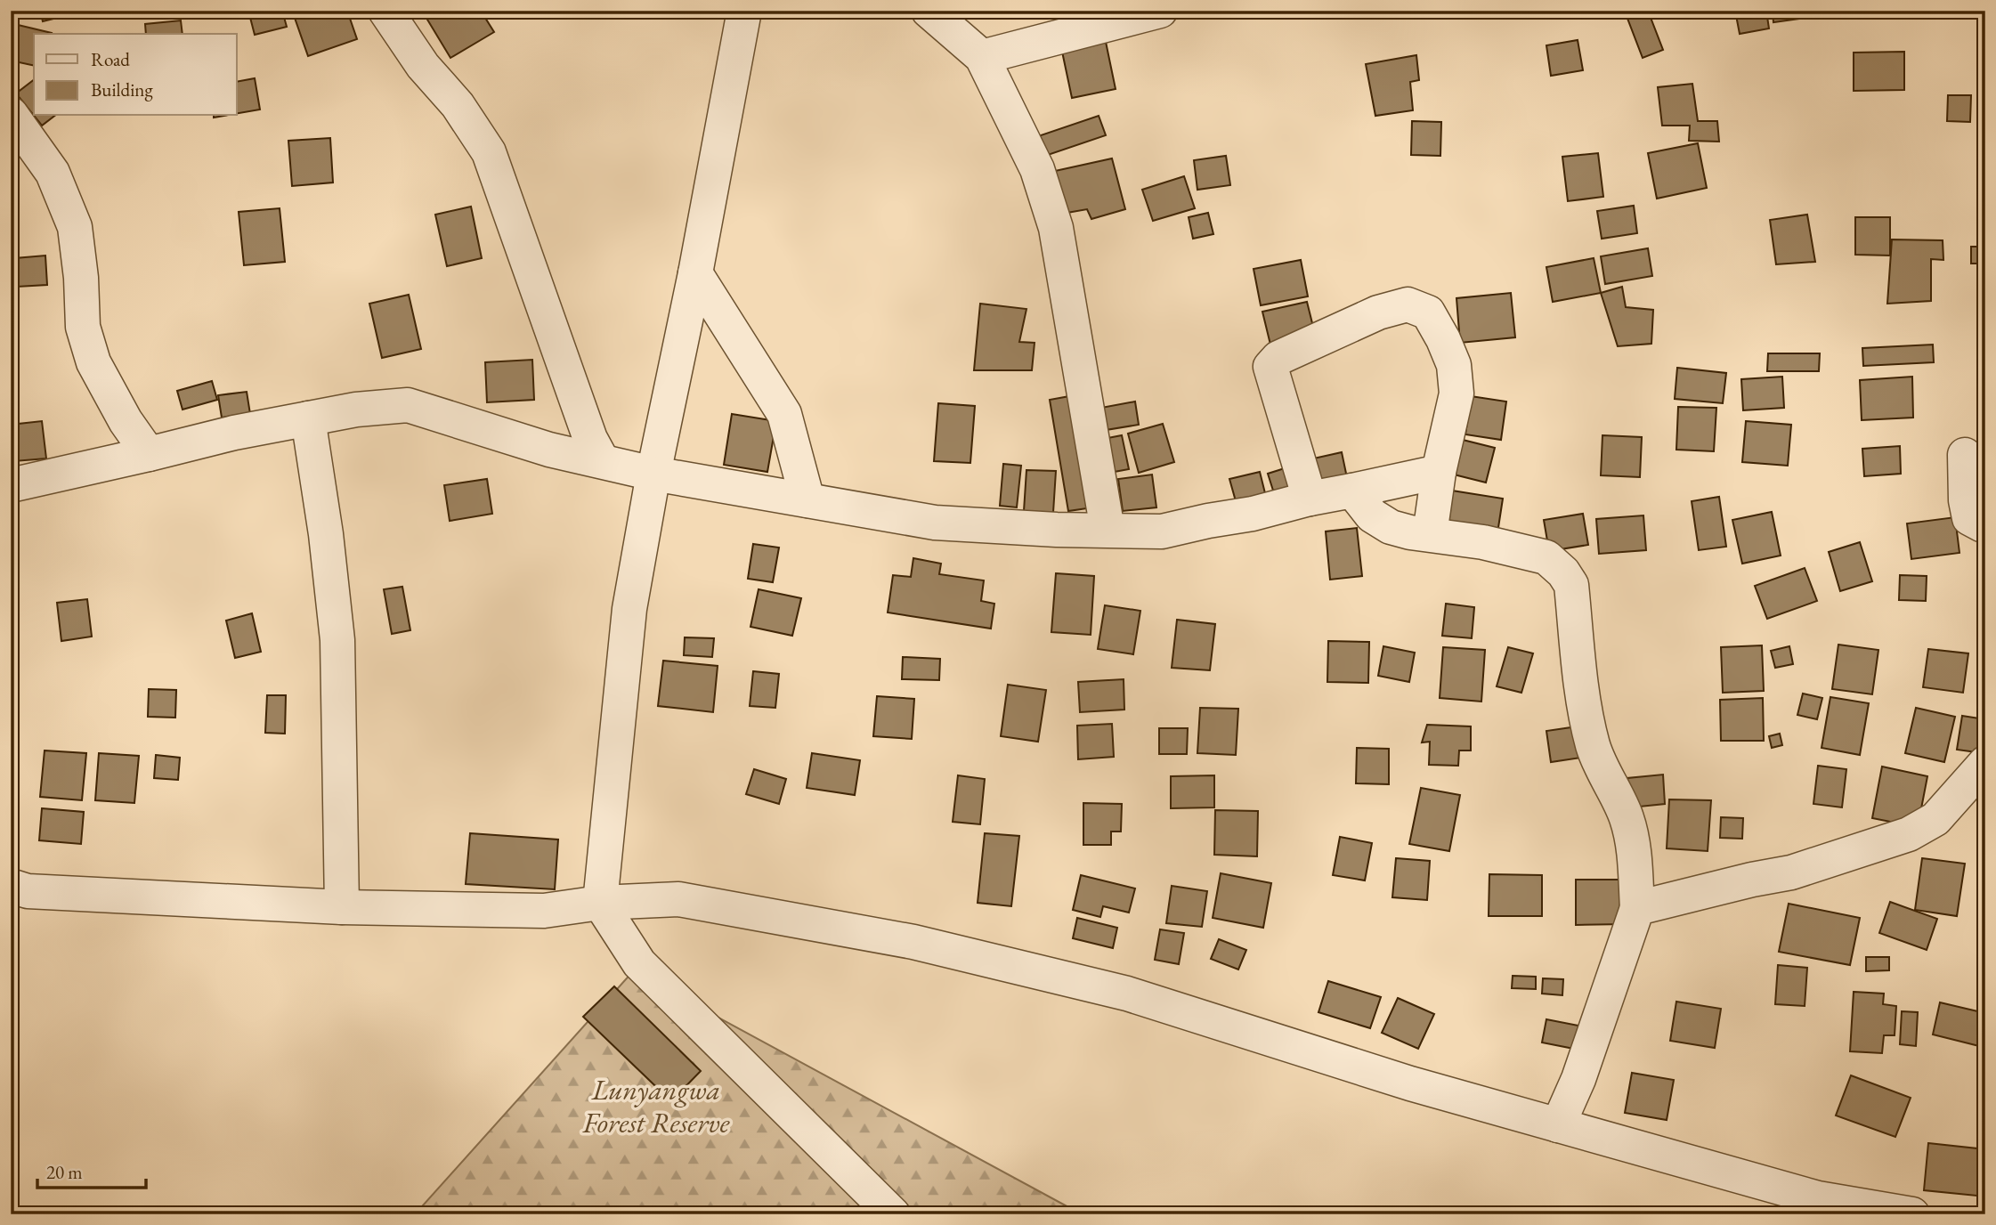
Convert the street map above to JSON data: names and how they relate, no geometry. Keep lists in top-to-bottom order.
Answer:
{
  "parks": ["Lunyangwa Forest Reserve"],
  "legend": ["Road", "Building"],
  "scale_bar": "20 m"
}
